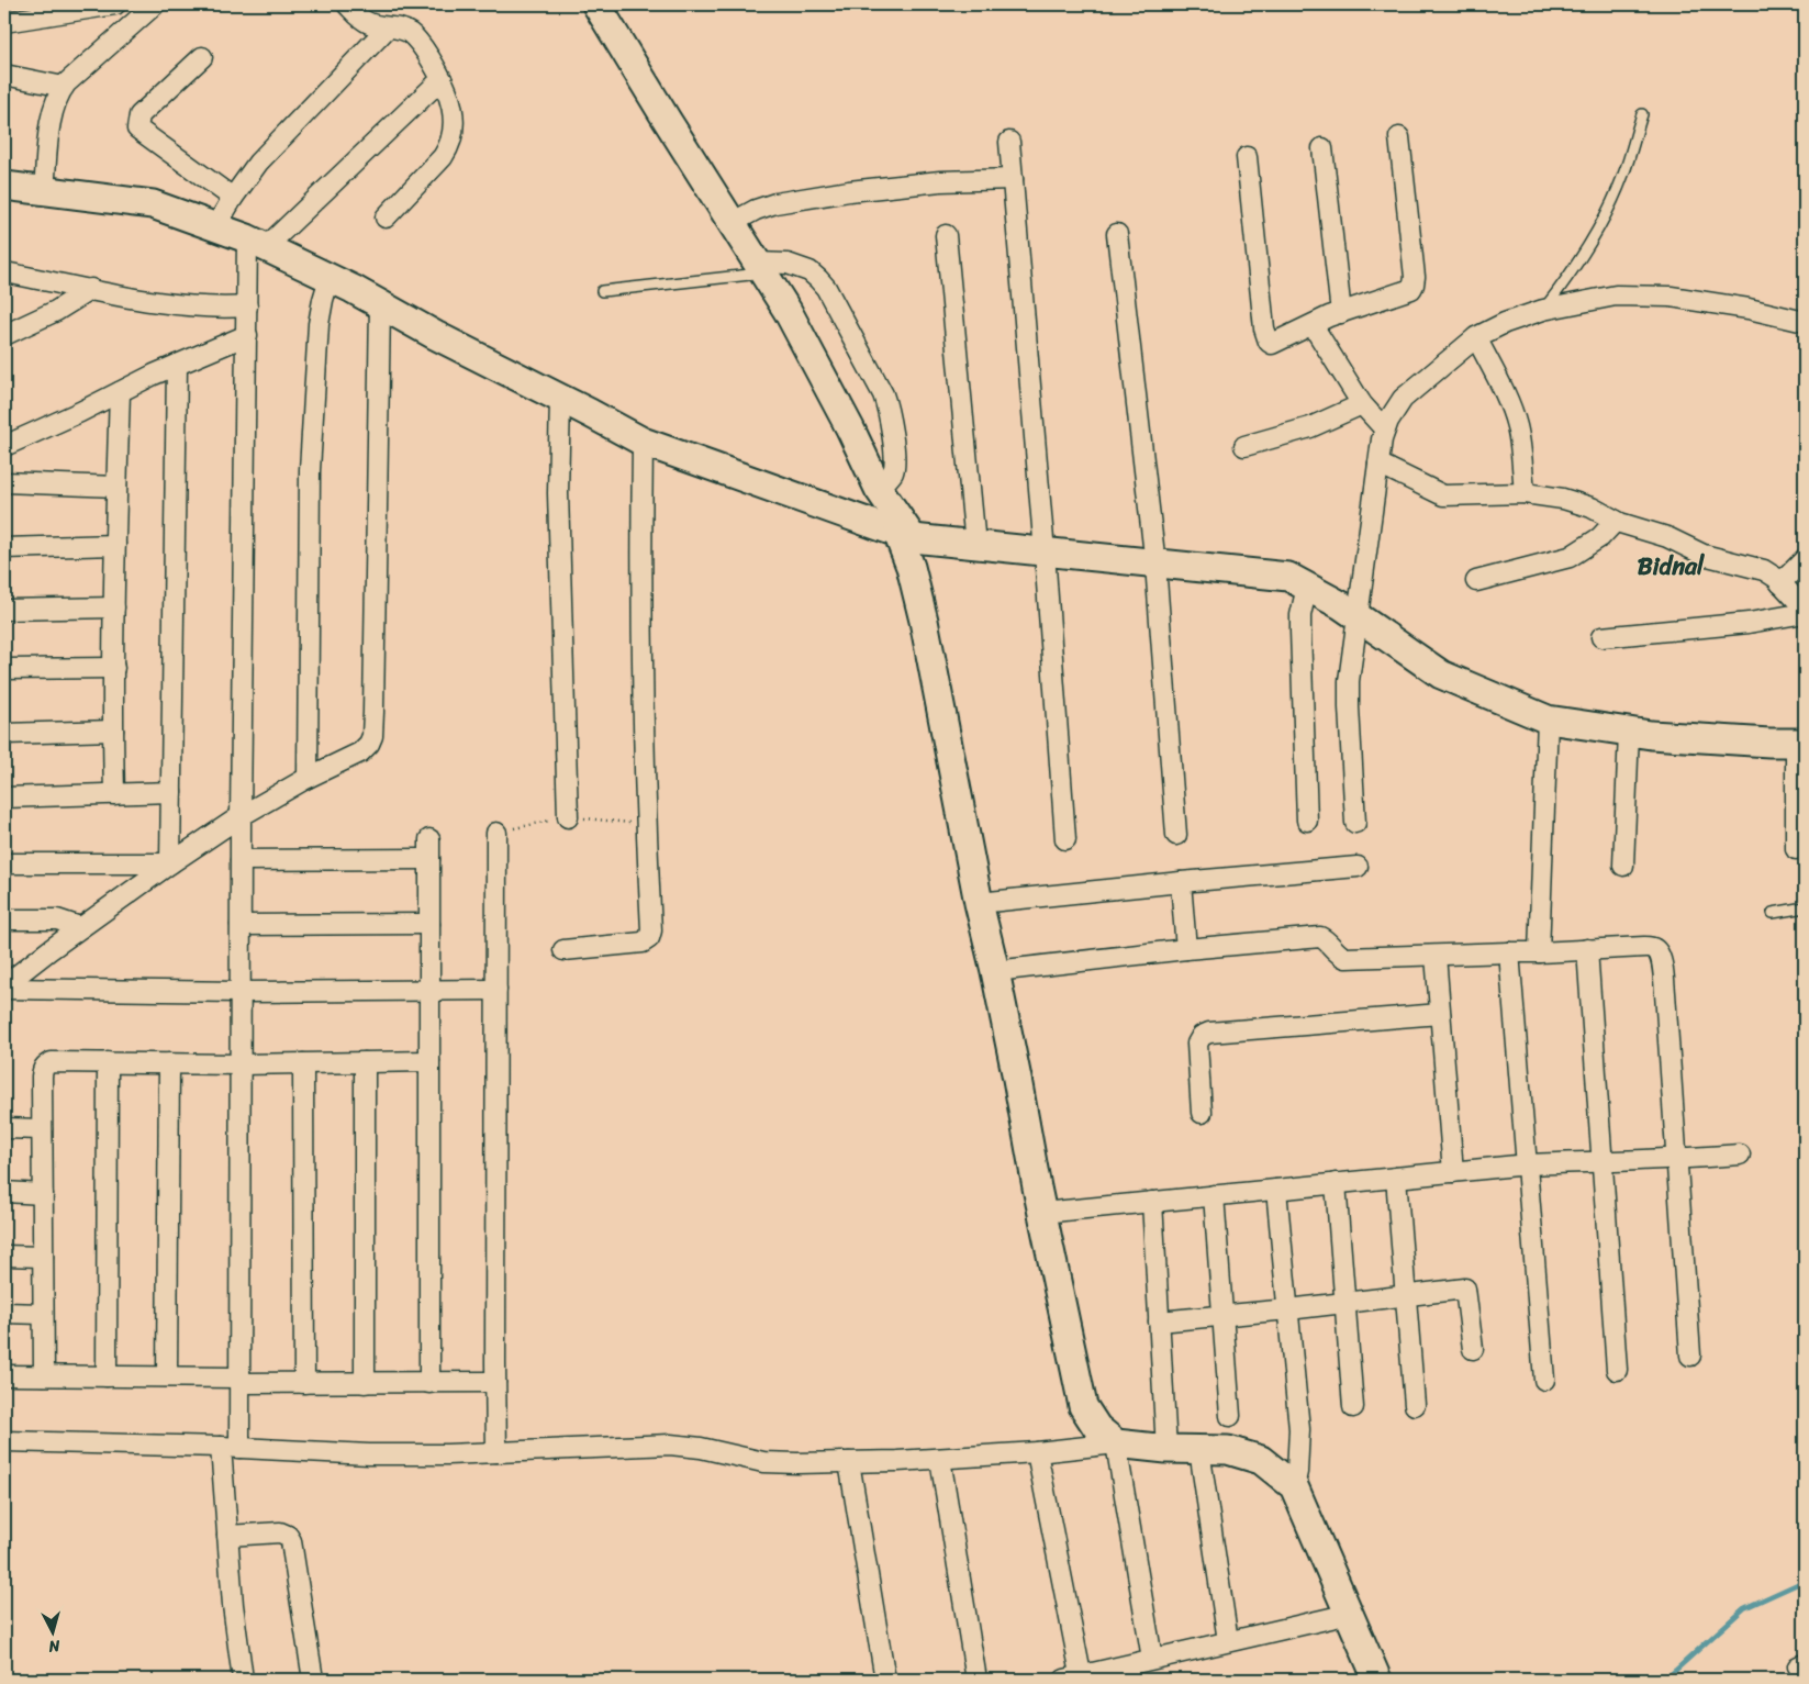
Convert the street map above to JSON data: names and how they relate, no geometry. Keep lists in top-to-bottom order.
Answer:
{
  "districts": ["Bidnal"],
  "north": "bottom"
}
